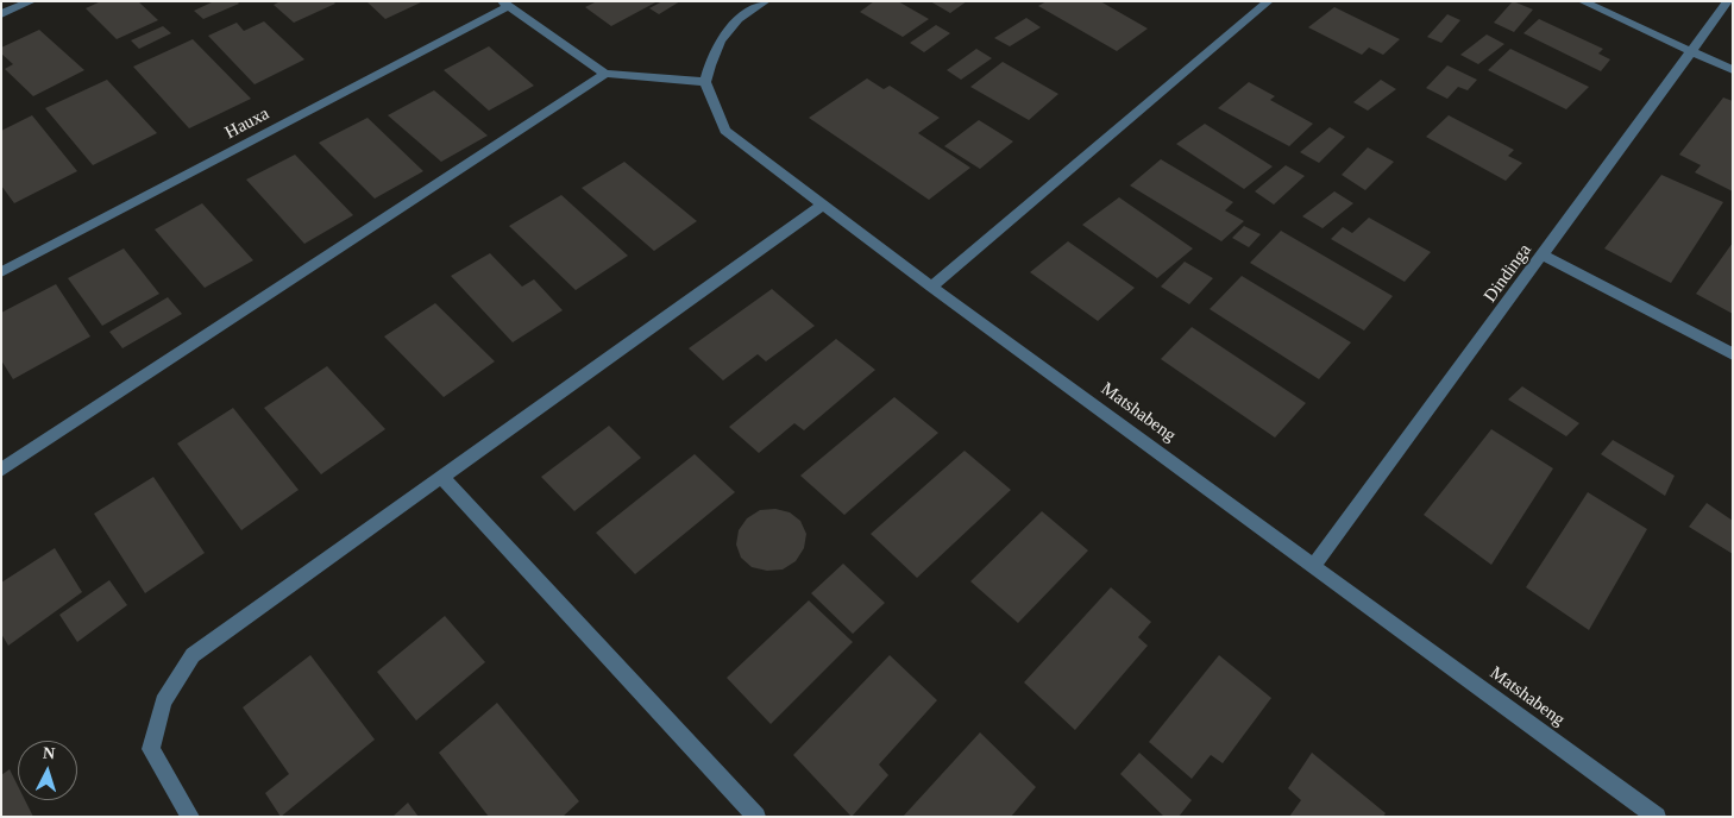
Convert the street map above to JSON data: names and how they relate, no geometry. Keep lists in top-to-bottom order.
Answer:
{
  "streets": {
    "street": ["Hauxa", "Dindinga", "Matshabeng"]
  },
  "crossings": [
    ["Dindinga", "Matshabeng"]
  ],
  "north": "top"
}
